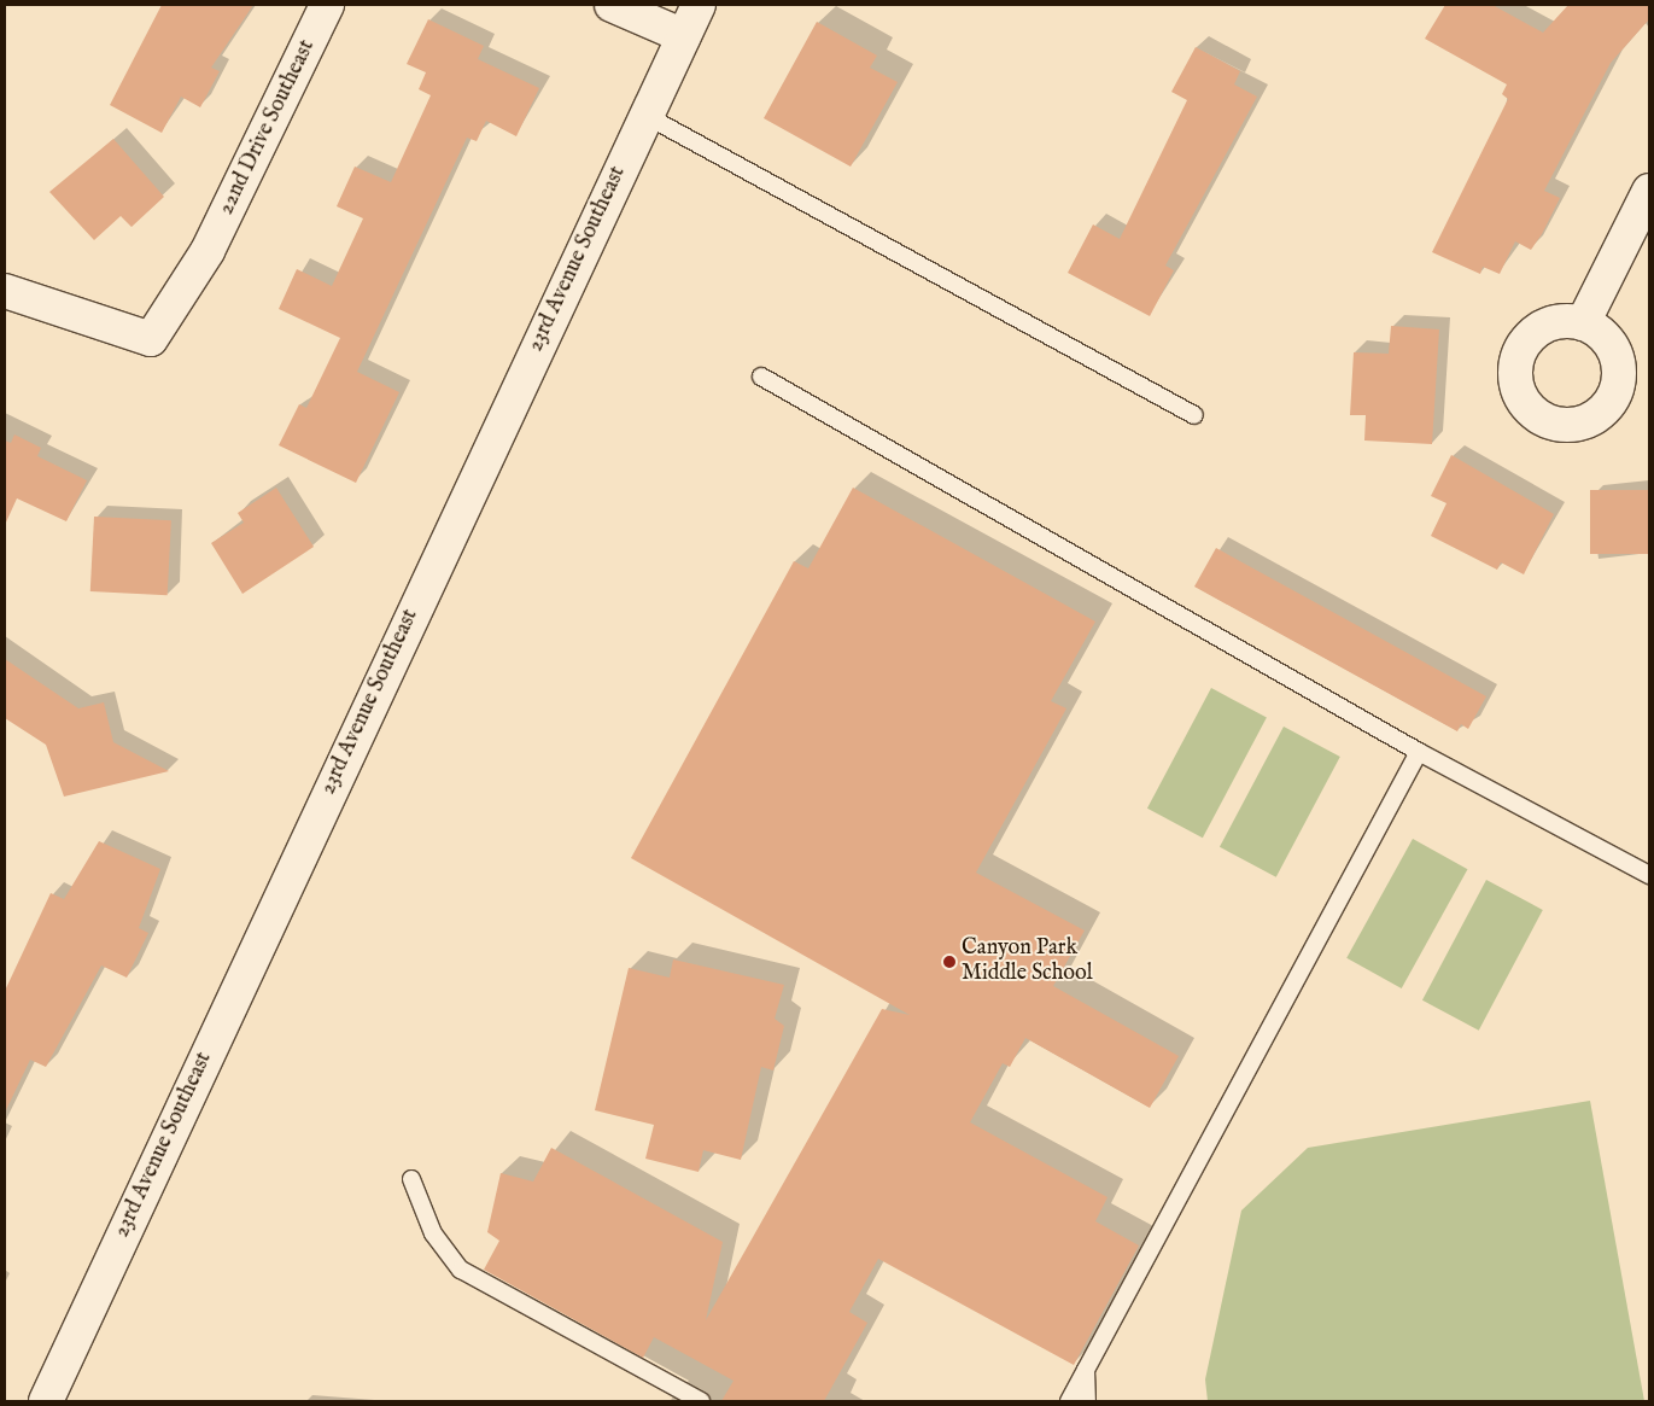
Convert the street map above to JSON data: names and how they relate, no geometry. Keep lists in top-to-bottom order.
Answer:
{
  "streets": {
    "street": ["22nd Drive Southeast", "23rd Avenue Southeast"]
  },
  "places": ["Canyon Park Middle School"]
}
